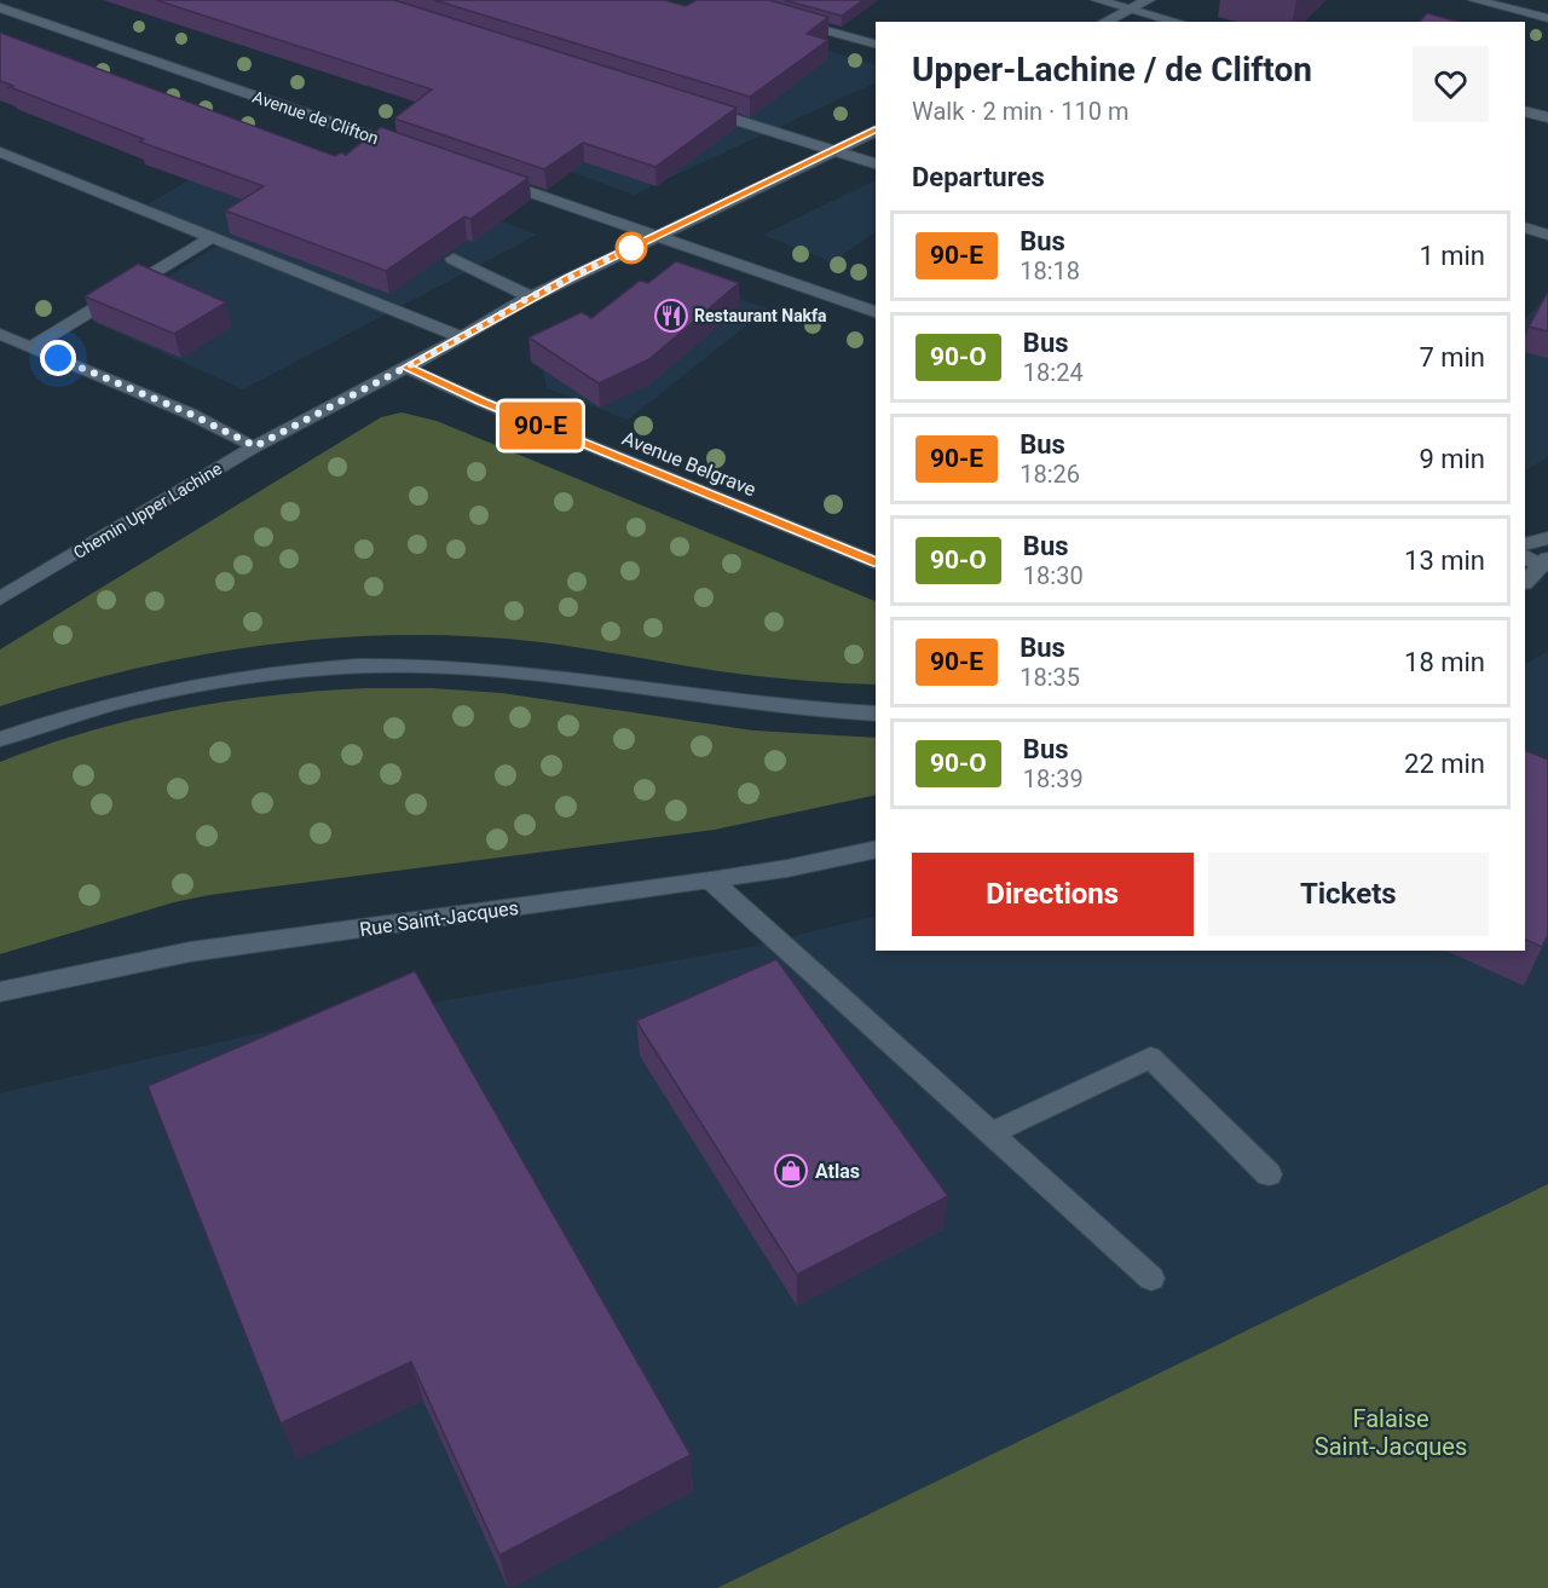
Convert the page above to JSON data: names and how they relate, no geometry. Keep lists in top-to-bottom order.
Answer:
{
  "streets": {
    "main road": [
      "Avenue de Clifton",
      "Avenue Belgrave",
      "Chemin Upper Lachine",
      "Rue Saint-Jacques"
    ]
  },
  "crossings": [
    ["Avenue Belgrave", "Chemin Upper Lachine"]
  ],
  "parks": ["Falaise Saint-Jacques"],
  "places": {
    "restaurant": ["Restaurant Nakfa"],
    "shop": ["Atlas"]
  },
  "lines": ["bus line 90-E"],
  "page": {
    "on_map": "90-E",
    "heading": [
      ["Upper-Lachine / de Clifton", "Walk · 2 min · 110 m"],
      "Departures"
    ],
    "list": [
      {
        "mark": "90-E",
        "name": "Bus",
        "note": "18:18",
        "value": "1 min"
      },
      {
        "mark": "90-O",
        "name": "Bus",
        "note": "18:24",
        "value": "7 min"
      },
      {
        "mark": "90-E",
        "name": "Bus",
        "note": "18:26",
        "value": "9 min"
      },
      {
        "mark": "90-O",
        "name": "Bus",
        "note": "18:30",
        "value": "13 min"
      },
      {
        "mark": "90-E",
        "name": "Bus",
        "note": "18:35",
        "value": "18 min"
      },
      {
        "mark": "90-O",
        "name": "Bus",
        "note": "18:39",
        "value": "22 min"
      }
    ],
    "buttons": ["Directions", "Tickets"]
  }
}
